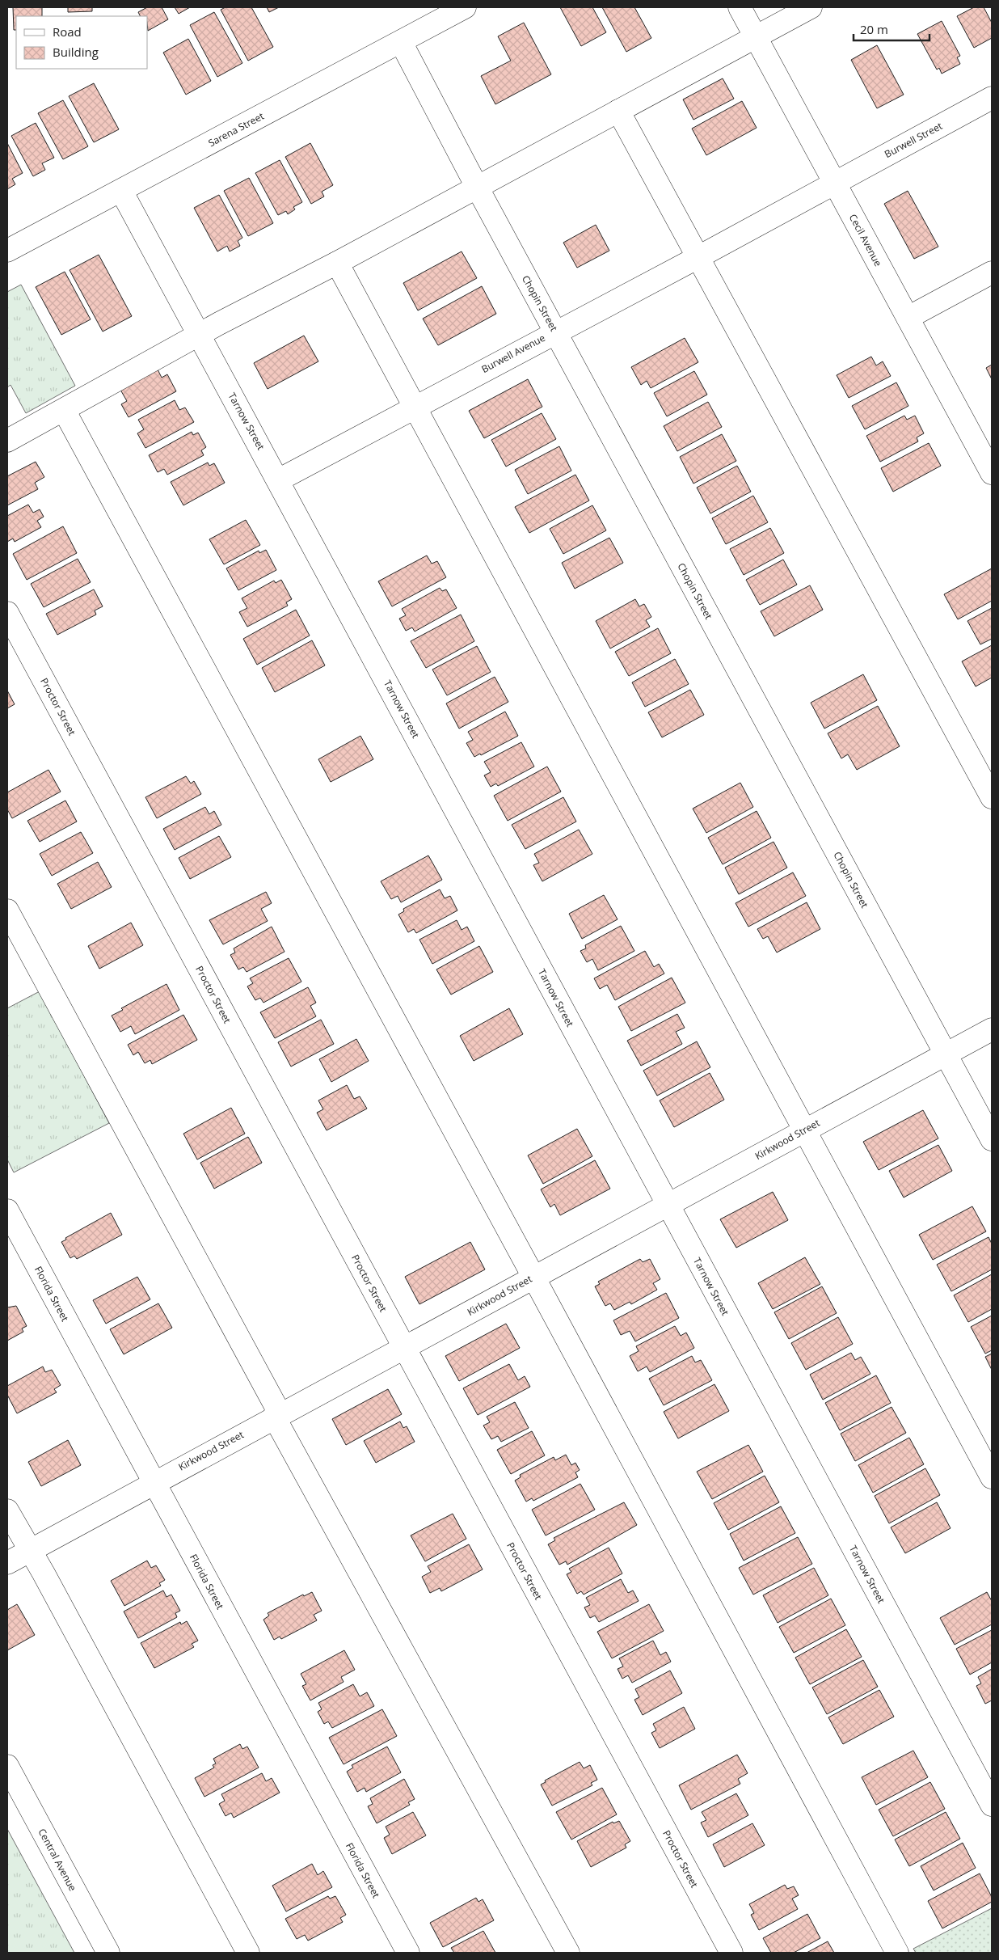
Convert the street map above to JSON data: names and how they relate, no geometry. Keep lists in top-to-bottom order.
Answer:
{
  "streets": {
    "street": [
      "Sarena Street",
      "Burwell Street",
      "Cecil Avenue",
      "Chopin Street",
      "Burwell Avenue",
      "Tarnow Street",
      "Proctor Street",
      "Kirkwood Street",
      "Florida Street",
      "Central Avenue"
    ]
  },
  "crossings": [
    ["Sarena Street", "Chopin Street"],
    ["Sarena Street", "Tarnow Street"],
    ["Burwell Street", "Cecil Avenue"],
    ["Burwell Street", "Burwell Avenue"],
    ["Cecil Avenue", "Burwell Avenue"],
    ["Chopin Street", "Burwell Avenue"],
    ["Chopin Street", "Kirkwood Street"],
    ["Burwell Avenue", "Tarnow Street"],
    ["Tarnow Street", "Kirkwood Street"],
    ["Proctor Street", "Kirkwood Street"],
    ["Kirkwood Street", "Florida Street"]
  ],
  "legend": ["Road", "Building"],
  "scale_bar": "20 m"
}
